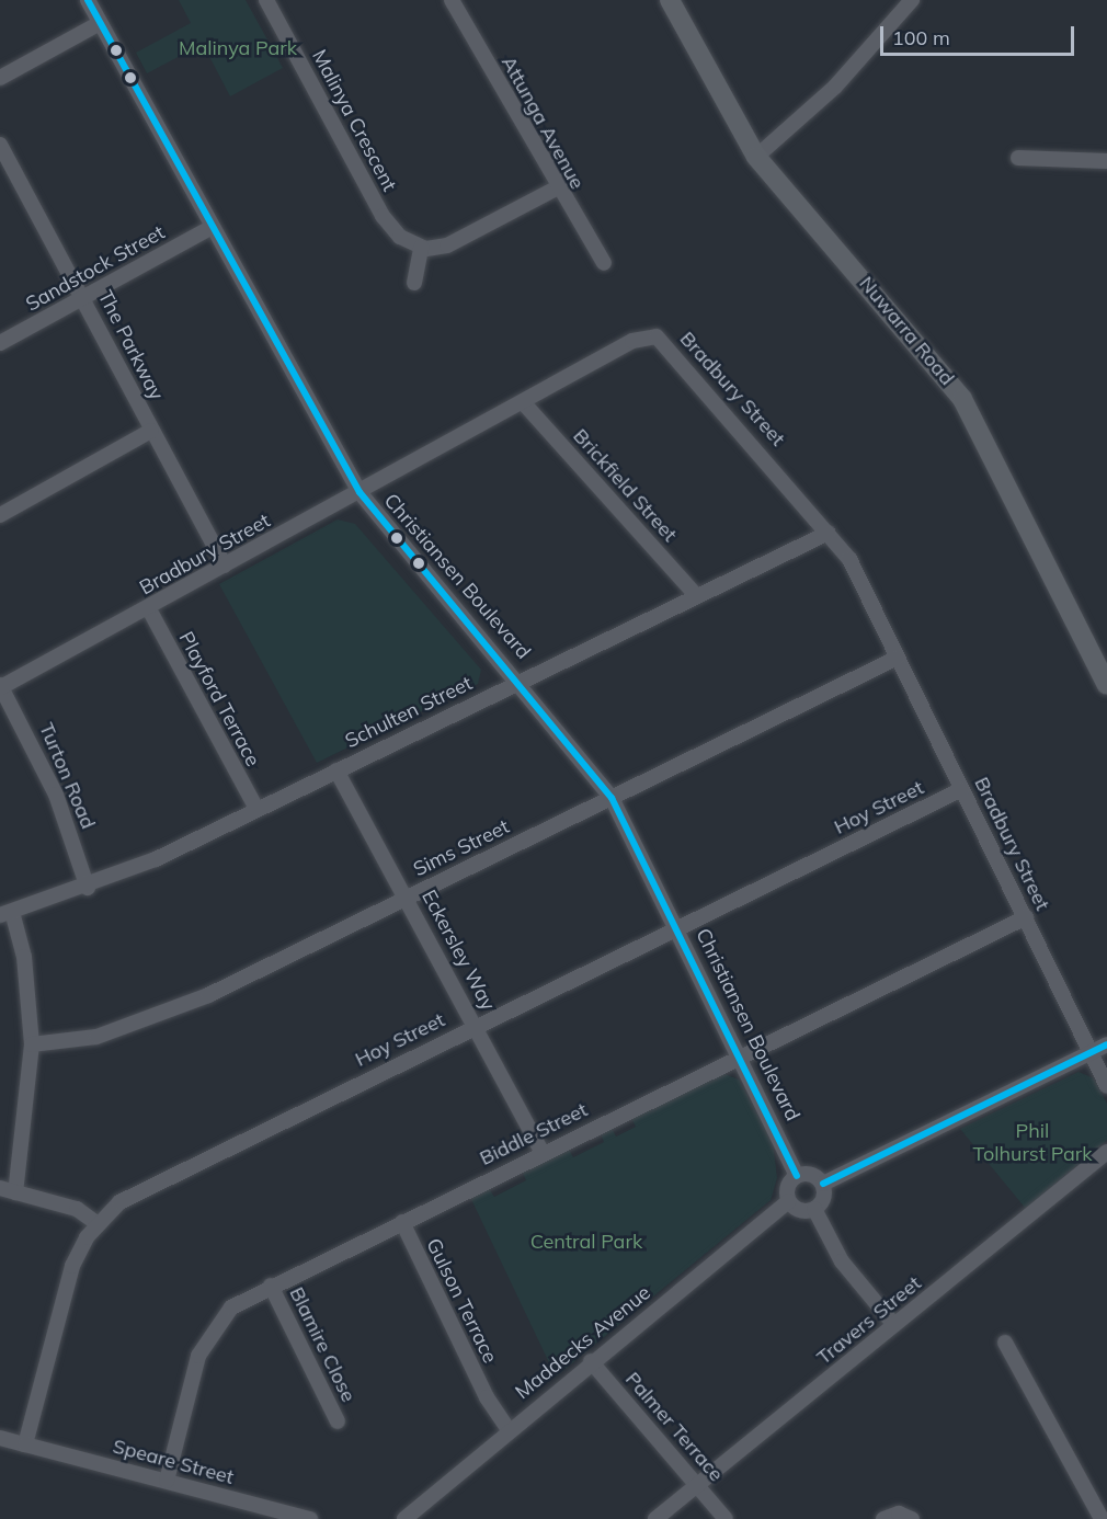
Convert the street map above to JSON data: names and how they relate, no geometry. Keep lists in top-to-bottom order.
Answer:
{
  "streets": {
    "main road": ["Nuwarra Road"],
    "street": [
      "Malinya Crescent",
      "Attunga Avenue",
      "Sandstock Street",
      "The Parkway",
      "Bradbury Street",
      "Brickfield Street",
      "Christiansen Boulevard",
      "Playford Terrace",
      "Schulten Street",
      "Turton Road",
      "Hoy Street",
      "Sims Street",
      "Eckersley Way",
      "Biddle Street",
      "Gulson Terrace",
      "Travers Street",
      "Maddecks Avenue",
      "Blamire Close",
      "Palmer Terrace",
      "Speare Street"
    ]
  },
  "crossings": [
    ["Sandstock Street", "The Parkway"],
    ["Sandstock Street", "Christiansen Boulevard"],
    ["The Parkway", "Bradbury Street"],
    ["Bradbury Street", "Brickfield Street"],
    ["Bradbury Street", "Christiansen Boulevard"],
    ["Bradbury Street", "Playford Terrace"],
    ["Bradbury Street", "Schulten Street"],
    ["Bradbury Street", "Turton Road"],
    ["Bradbury Street", "Hoy Street"],
    ["Bradbury Street", "Sims Street"],
    ["Bradbury Street", "Biddle Street"],
    ["Brickfield Street", "Schulten Street"],
    ["Christiansen Boulevard", "Schulten Street"],
    ["Christiansen Boulevard", "Hoy Street"],
    ["Christiansen Boulevard", "Sims Street"],
    ["Christiansen Boulevard", "Biddle Street"],
    ["Christiansen Boulevard", "Maddecks Avenue"],
    ["Playford Terrace", "Schulten Street"],
    ["Schulten Street", "Turton Road"],
    ["Schulten Street", "Eckersley Way"],
    ["Hoy Street", "Eckersley Way"],
    ["Hoy Street", "Speare Street"],
    ["Sims Street", "Eckersley Way"],
    ["Eckersley Way", "Biddle Street"],
    ["Biddle Street", "Gulson Terrace"],
    ["Biddle Street", "Blamire Close"],
    ["Biddle Street", "Speare Street"],
    ["Gulson Terrace", "Maddecks Avenue"],
    ["Travers Street", "Palmer Terrace"],
    ["Maddecks Avenue", "Palmer Terrace"]
  ],
  "parks": ["Malinya Park", "Phil Tolhurst Park", "Central Park"],
  "scale_bar": "100 m"
}
